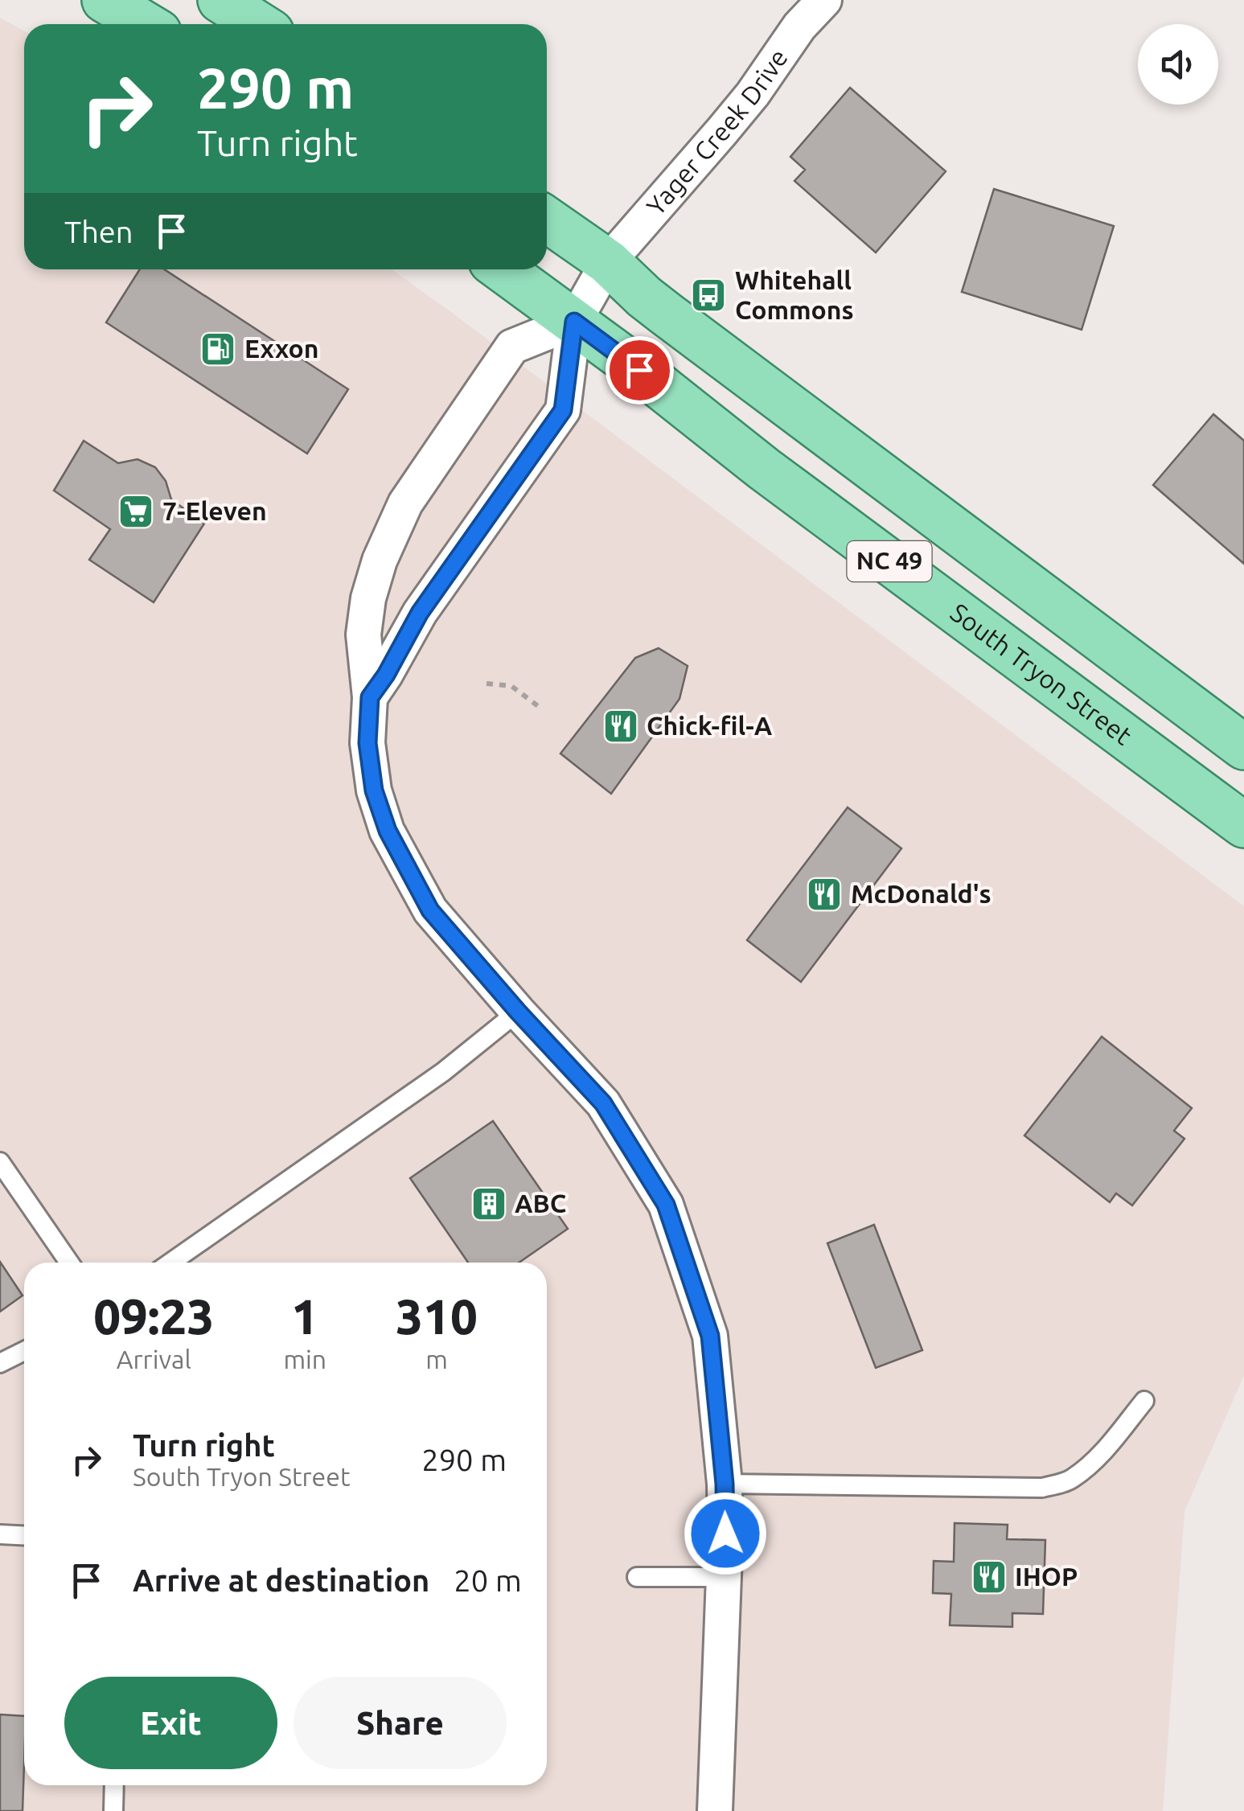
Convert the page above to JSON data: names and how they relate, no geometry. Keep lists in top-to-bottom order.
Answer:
{
  "streets": {
    "main road": ["NC 49", "South Tryon Street"],
    "street": ["Yager Creek Drive"]
  },
  "crossings": [
    ["Yager Creek Drive", "NC 49"],
    ["Yager Creek Drive", "South Tryon Street"]
  ],
  "places": {
    "bus stop": ["Whitehall Commons"],
    "fuel station": ["Exxon"],
    "supermarket": ["7-Eleven"],
    "restaurant": ["Chick-fil-A", "McDonald's", "IHOP"],
    "building": ["ABC"]
  },
  "page": {
    "turn": ["290 m", "Turn right"],
    "then": "Then",
    "eta": [
      "09:23",
      "Arrival",
      "1",
      "min",
      "310",
      "m"
    ],
    "list": [
      {
        "name": "Turn right",
        "note": "South Tryon Street",
        "value": "290 m"
      },
      {
        "name": "Arrive at destination",
        "value": "20 m"
      }
    ],
    "buttons": ["Exit", "Share"]
  }
}
